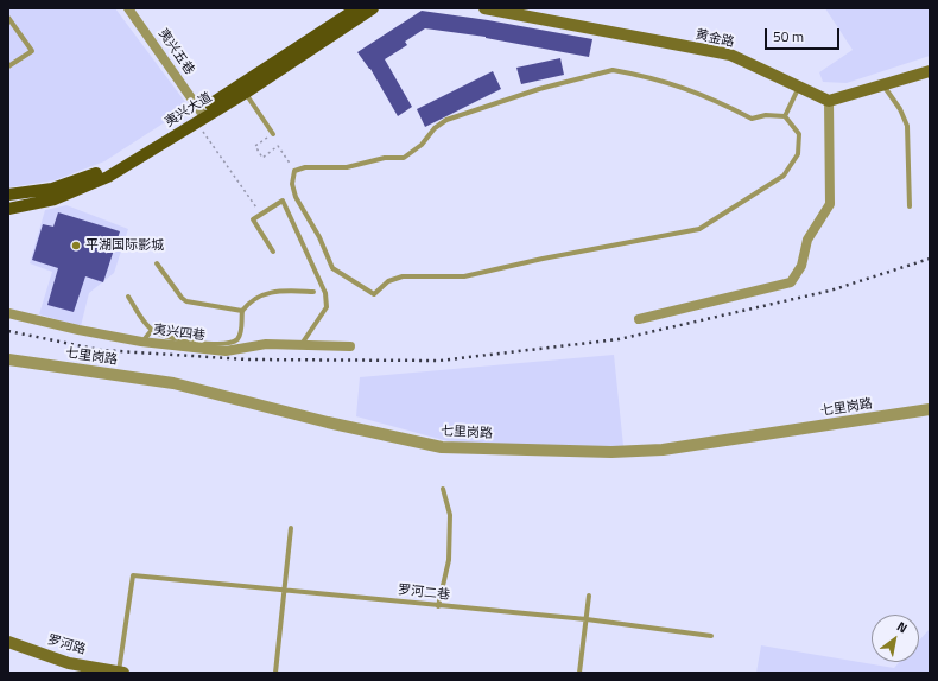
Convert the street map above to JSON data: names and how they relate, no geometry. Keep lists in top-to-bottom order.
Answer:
{
  "streets": {
    "main road": ["黄金路", "夷兴大道", "罗河路"],
    "street": ["夷兴五巷", "夷兴四巷", "七里岗路"],
    "lane": ["罗河二巷"]
  },
  "crossings": [
    ["夷兴五巷", "夷兴大道"],
    ["罗河二巷", "罗河路"]
  ],
  "places": ["平湖国际影城"],
  "scale_bar": "50 m",
  "north": "top right"
}
